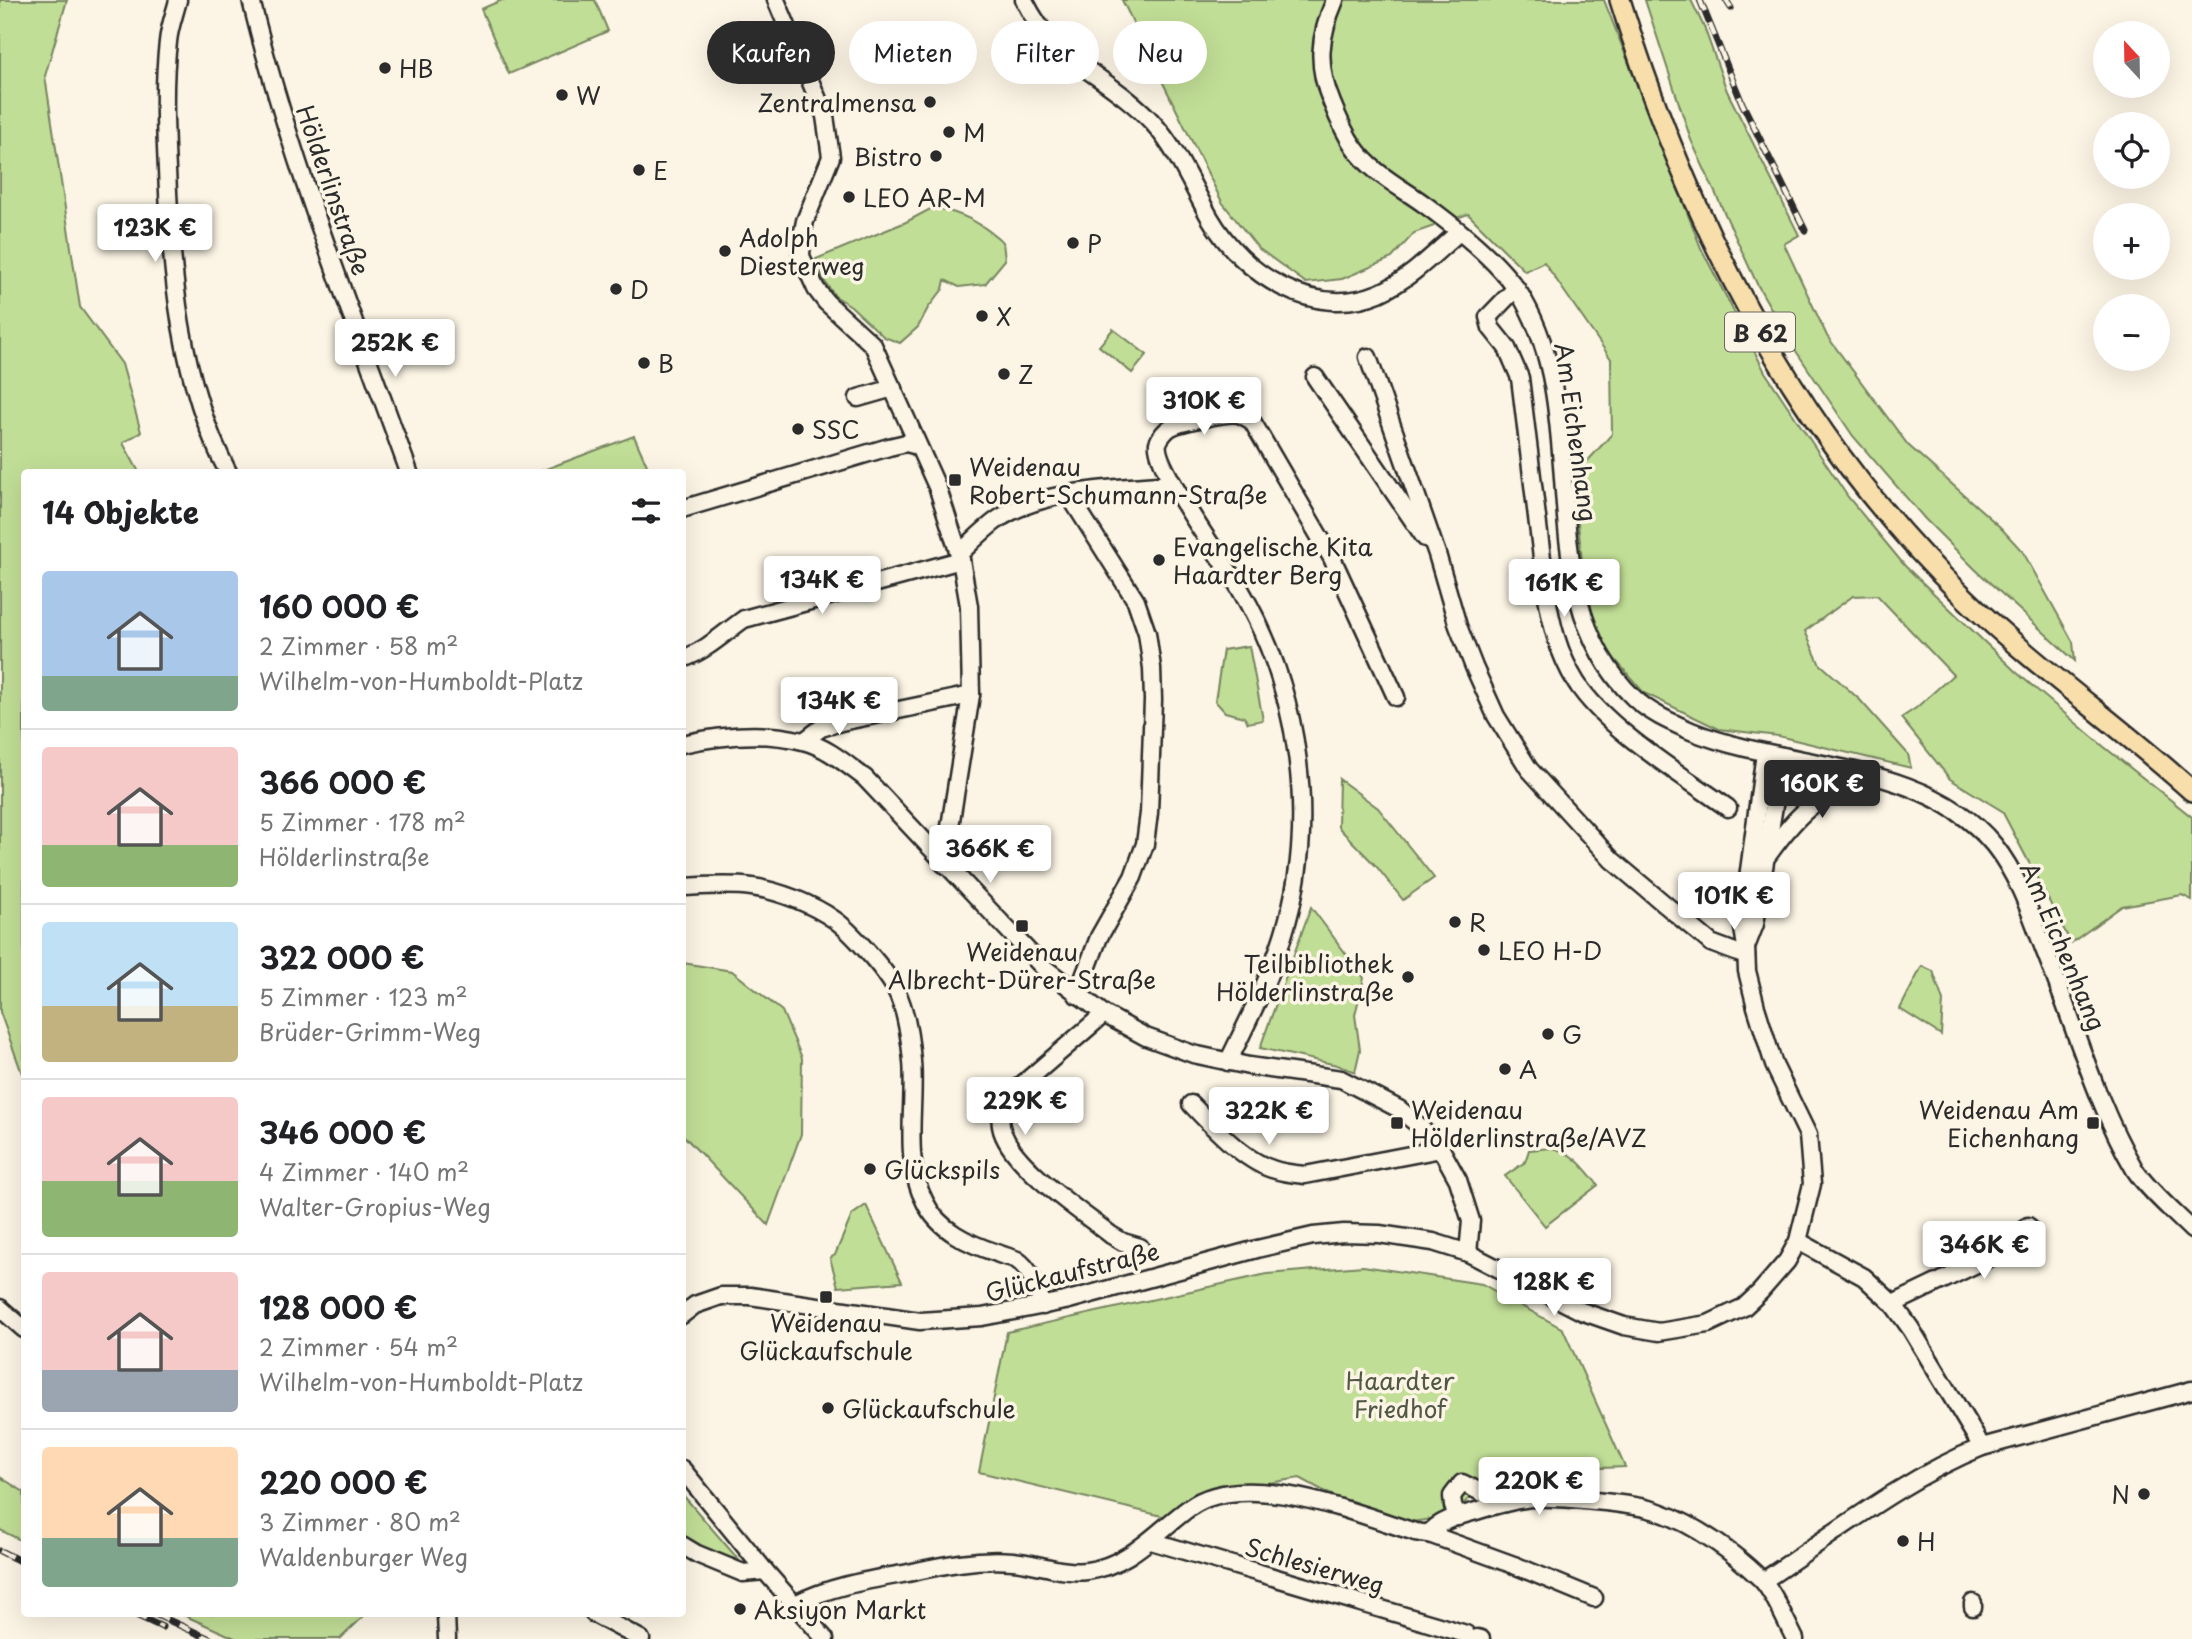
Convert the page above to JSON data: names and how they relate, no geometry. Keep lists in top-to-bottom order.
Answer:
{
  "streets": {
    "main road": ["B 62"],
    "street": [
      "Hölderlinstraße",
      "Am Eichenhang",
      "Glückaufstraße",
      "Schlesierweg"
    ]
  },
  "crossings": [
    ["Am Eichenhang", "Glückaufstraße"]
  ],
  "parks": ["Haardter Friedhof"],
  "places": {
    "other": [
      "HB",
      "W",
      "Zentralmensa",
      "M",
      "Bistro",
      "E",
      "LEO AR-M",
      "P",
      "Adolph Diesterweg",
      "D",
      "X",
      "B",
      "Z",
      "SSC",
      "Evangelische Kita Haardter Berg",
      "R",
      "LEO H-D",
      "Teilbibliothek Hölderlinstraße",
      "G",
      "A",
      "Glückspils",
      "Glückaufschule",
      "N",
      "H",
      "Aksiyon Markt"
    ],
    "transit": [
      "Weidenau Robert-Schumann-Straße",
      "Weidenau Albrecht-Dürer-Straße",
      "Weidenau Hölderlinstraße/AVZ",
      "Weidenau Am Eichenhang",
      "Weidenau Glückaufschule"
    ]
  },
  "north": "top",
  "page": {
    "map_buttons": ["+", "−"],
    "chip": [
      "Kaufen",
      "Mieten",
      "Filter",
      "Neu"
    ],
    "price": [
      "123K €",
      "252K €",
      "310K €",
      "134K €",
      "161K €",
      "134K €",
      "160K €",
      "366K €",
      "101K €",
      "229K €",
      "322K €",
      "346K €",
      "128K €",
      "220K €"
    ],
    "heading": "14 Objekte",
    "list": [
      {
        "name": "160 000 €",
        "note": "2 Zimmer · 58 m² · Wilhelm-von-Humboldt-Platz"
      },
      {
        "name": "366 000 €",
        "note": "5 Zimmer · 178 m² · Hölderlinstraße"
      },
      {
        "name": "322 000 €",
        "note": "5 Zimmer · 123 m² · Brüder-Grimm-Weg"
      },
      {
        "name": "346 000 €",
        "note": "4 Zimmer · 140 m² · Walter-Gropius-Weg"
      },
      {
        "name": "128 000 €",
        "note": "2 Zimmer · 54 m² · Wilhelm-von-Humboldt-Platz"
      },
      {
        "name": "220 000 €",
        "note": "3 Zimmer · 80 m² · Waldenburger Weg"
      }
    ]
  }
}
